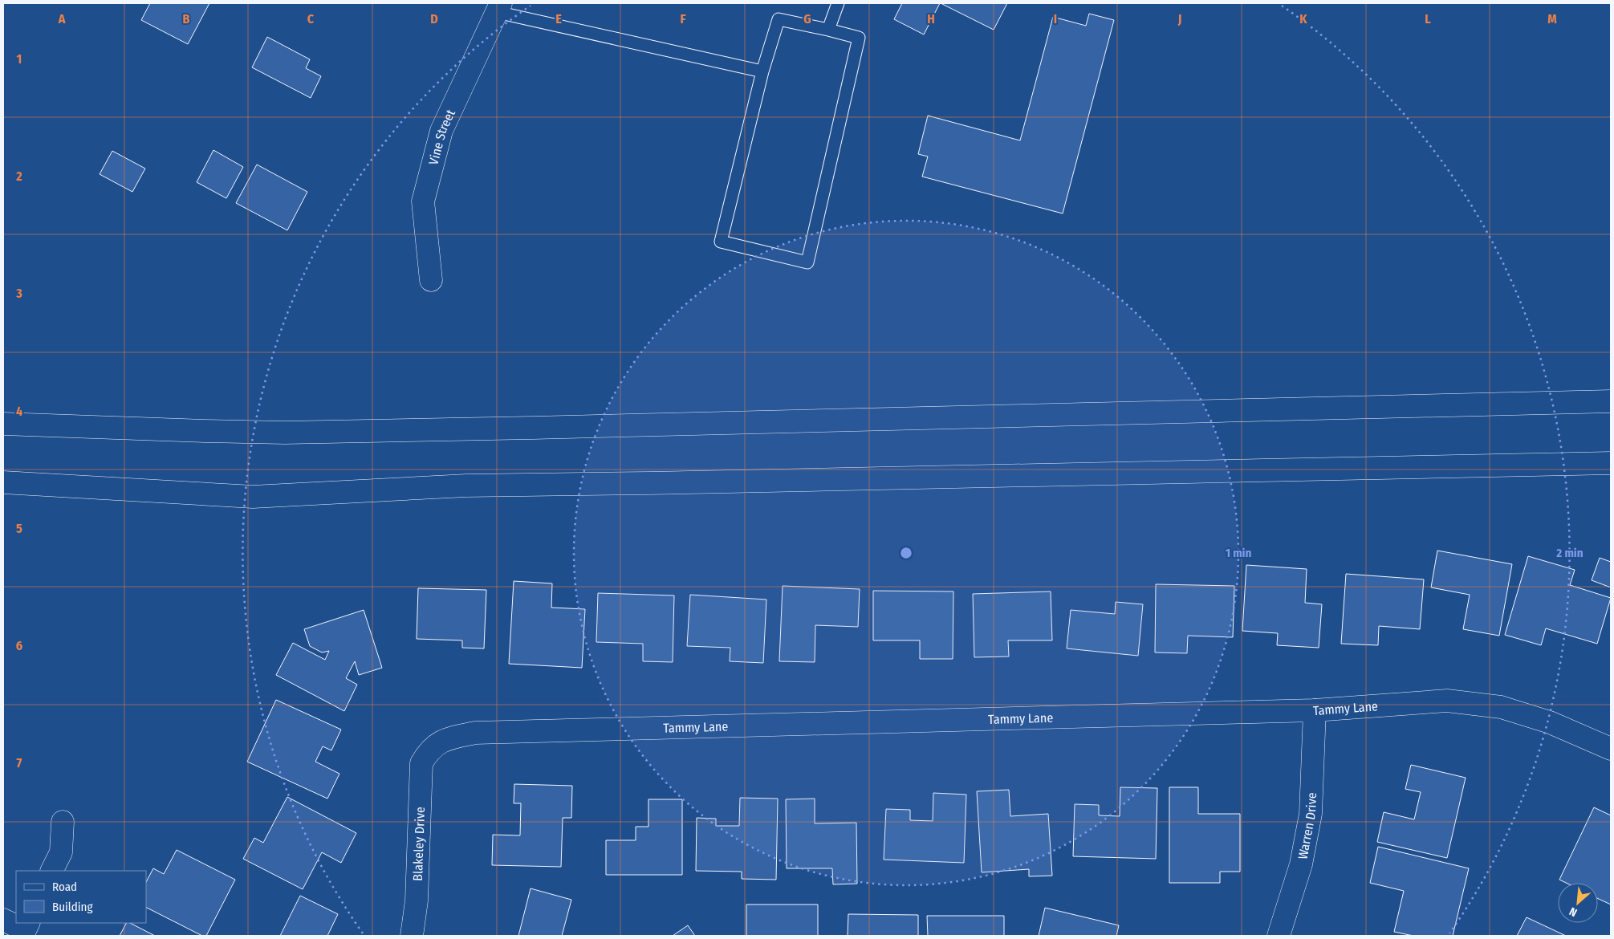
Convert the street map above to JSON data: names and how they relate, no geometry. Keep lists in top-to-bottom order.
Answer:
{
  "streets": {
    "main road": [
      "Vine Street",
      "Tammy Lane",
      "Warren Drive",
      "Blakeley Drive"
    ]
  },
  "crossings": [
    ["Tammy Lane", "Warren Drive"],
    ["Tammy Lane", "Blakeley Drive"]
  ],
  "legend": ["Road", "Building"],
  "north": "bottom left",
  "grid": {
    "columns": [
      "A",
      "B",
      "C",
      "D",
      "E",
      "F",
      "G",
      "H",
      "I",
      "J",
      "K",
      "L",
      "M"
    ],
    "rows": [
      "1",
      "2",
      "3",
      "4",
      "5",
      "6",
      "7"
    ]
  },
  "rings": ["1 min", "2 min"]
}
